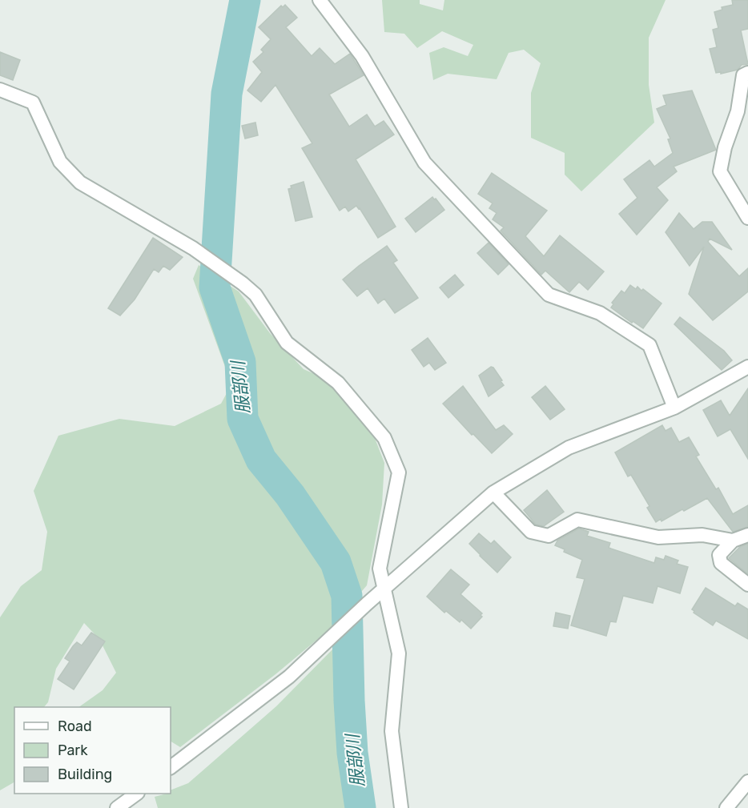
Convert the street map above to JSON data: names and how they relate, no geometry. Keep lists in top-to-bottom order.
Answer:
{
  "water": ["服部川"],
  "legend": ["Road", "Park", "Building"]
}
